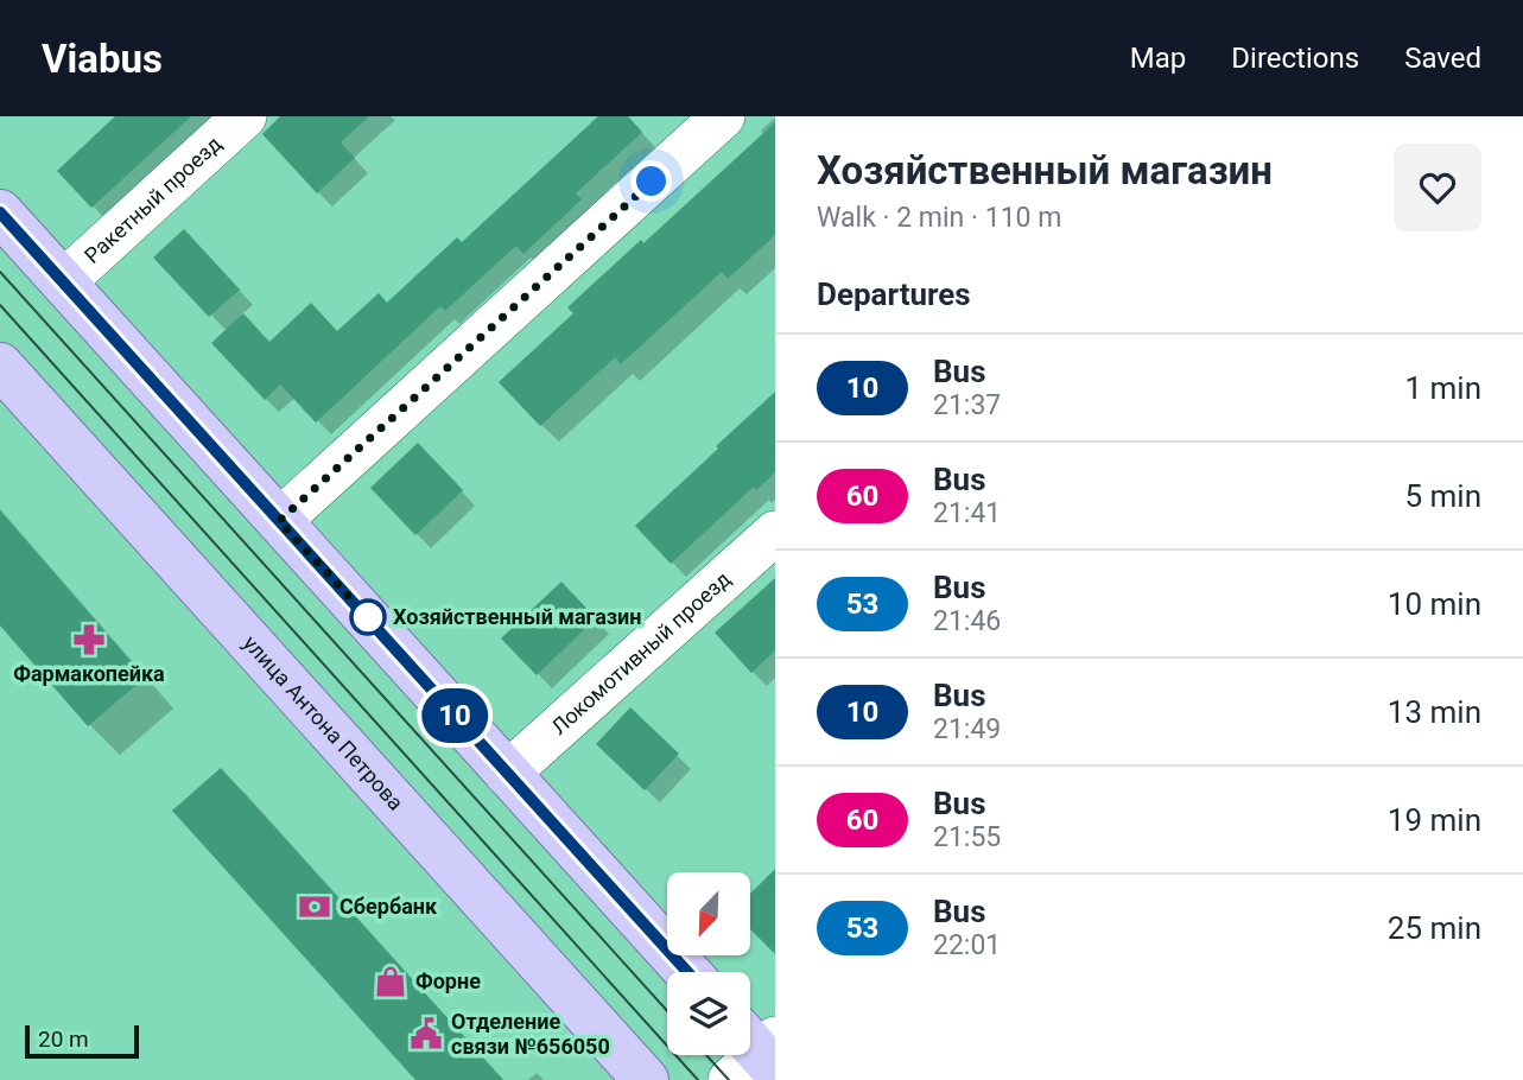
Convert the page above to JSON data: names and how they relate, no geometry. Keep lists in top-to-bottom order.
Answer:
{
  "streets": {
    "main road": ["улица Антона Петрова"],
    "street": ["Ракетный проезд", "Локомотивный проезд"]
  },
  "places": {
    "other": ["Хозяйственный магазин"],
    "pharmacy": ["Фармакопейка"],
    "bank": ["Сбербанк"],
    "shop": ["Форне"],
    "public building": ["Отделение связи №656050"]
  },
  "lines": ["bus line 10"],
  "scale_bar": "20 m",
  "north": "bottom left",
  "page": {
    "header": "Viabus",
    "nav": ["Map", "Directions", "Saved"],
    "on_map": "10",
    "heading": [
      ["Хозяйственный магазин", "Walk · 2 min · 110 m"],
      "Departures"
    ],
    "list": [
      {
        "mark": "10",
        "name": "Bus",
        "note": "21:37",
        "value": "1 min"
      },
      {
        "mark": "60",
        "name": "Bus",
        "note": "21:41",
        "value": "5 min"
      },
      {
        "mark": "53",
        "name": "Bus",
        "note": "21:46",
        "value": "10 min"
      },
      {
        "mark": "10",
        "name": "Bus",
        "note": "21:49",
        "value": "13 min"
      },
      {
        "mark": "60",
        "name": "Bus",
        "note": "21:55",
        "value": "19 min"
      },
      {
        "mark": "53",
        "name": "Bus",
        "note": "22:01",
        "value": "25 min"
      }
    ],
    "scale": "20 m"
  }
}
